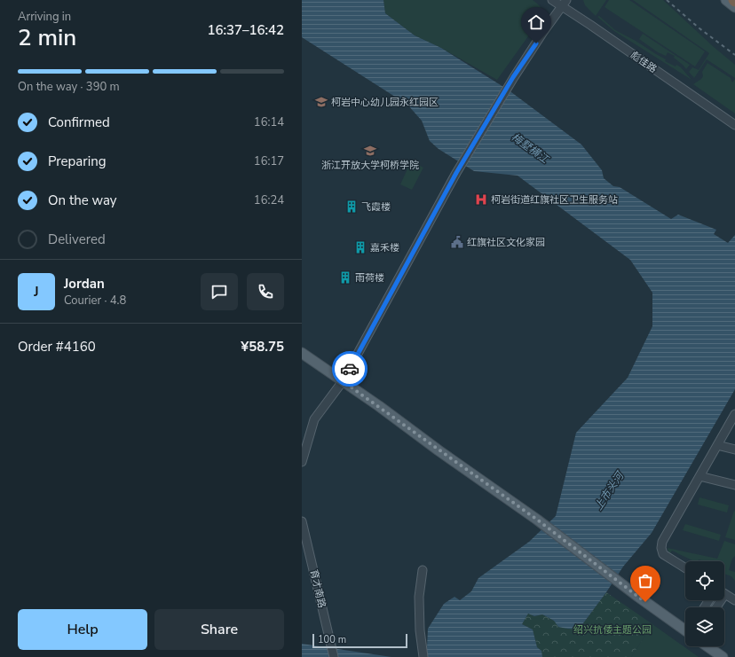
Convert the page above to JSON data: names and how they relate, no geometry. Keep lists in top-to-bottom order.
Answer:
{
  "streets": {
    "street": ["彪佳路", "育才南路"]
  },
  "water": ["梅墅横江", "上市头河"],
  "parks": ["绍兴抗倭主题公园"],
  "places": {
    "school or university": ["柯岩中心幼儿园永红园区", "浙江开放大学柯桥学院"],
    "hospital": ["柯岩街道红旗社区卫生服务站"],
    "building": ["飞霞楼", "嘉禾楼", "雨荷楼"],
    "public building": ["红旗社区文化家园"]
  },
  "scale_bar": "100 m",
  "page": {
    "heading": ["2 min", "Arriving in", "16:37–16:42"],
    "panel": [
      "Jordan",
      "Courier · 4.8",
      "Order #4160",
      "¥58.75"
    ],
    "bar": "On the way · 390 m",
    "list": [
      ["Confirmed", "16:14"],
      ["Preparing", "16:17"],
      ["On the way", "16:24"],
      "Delivered"
    ],
    "round": "J",
    "buttons": ["Help", "Share"],
    "scale": "100 m"
  }
}
